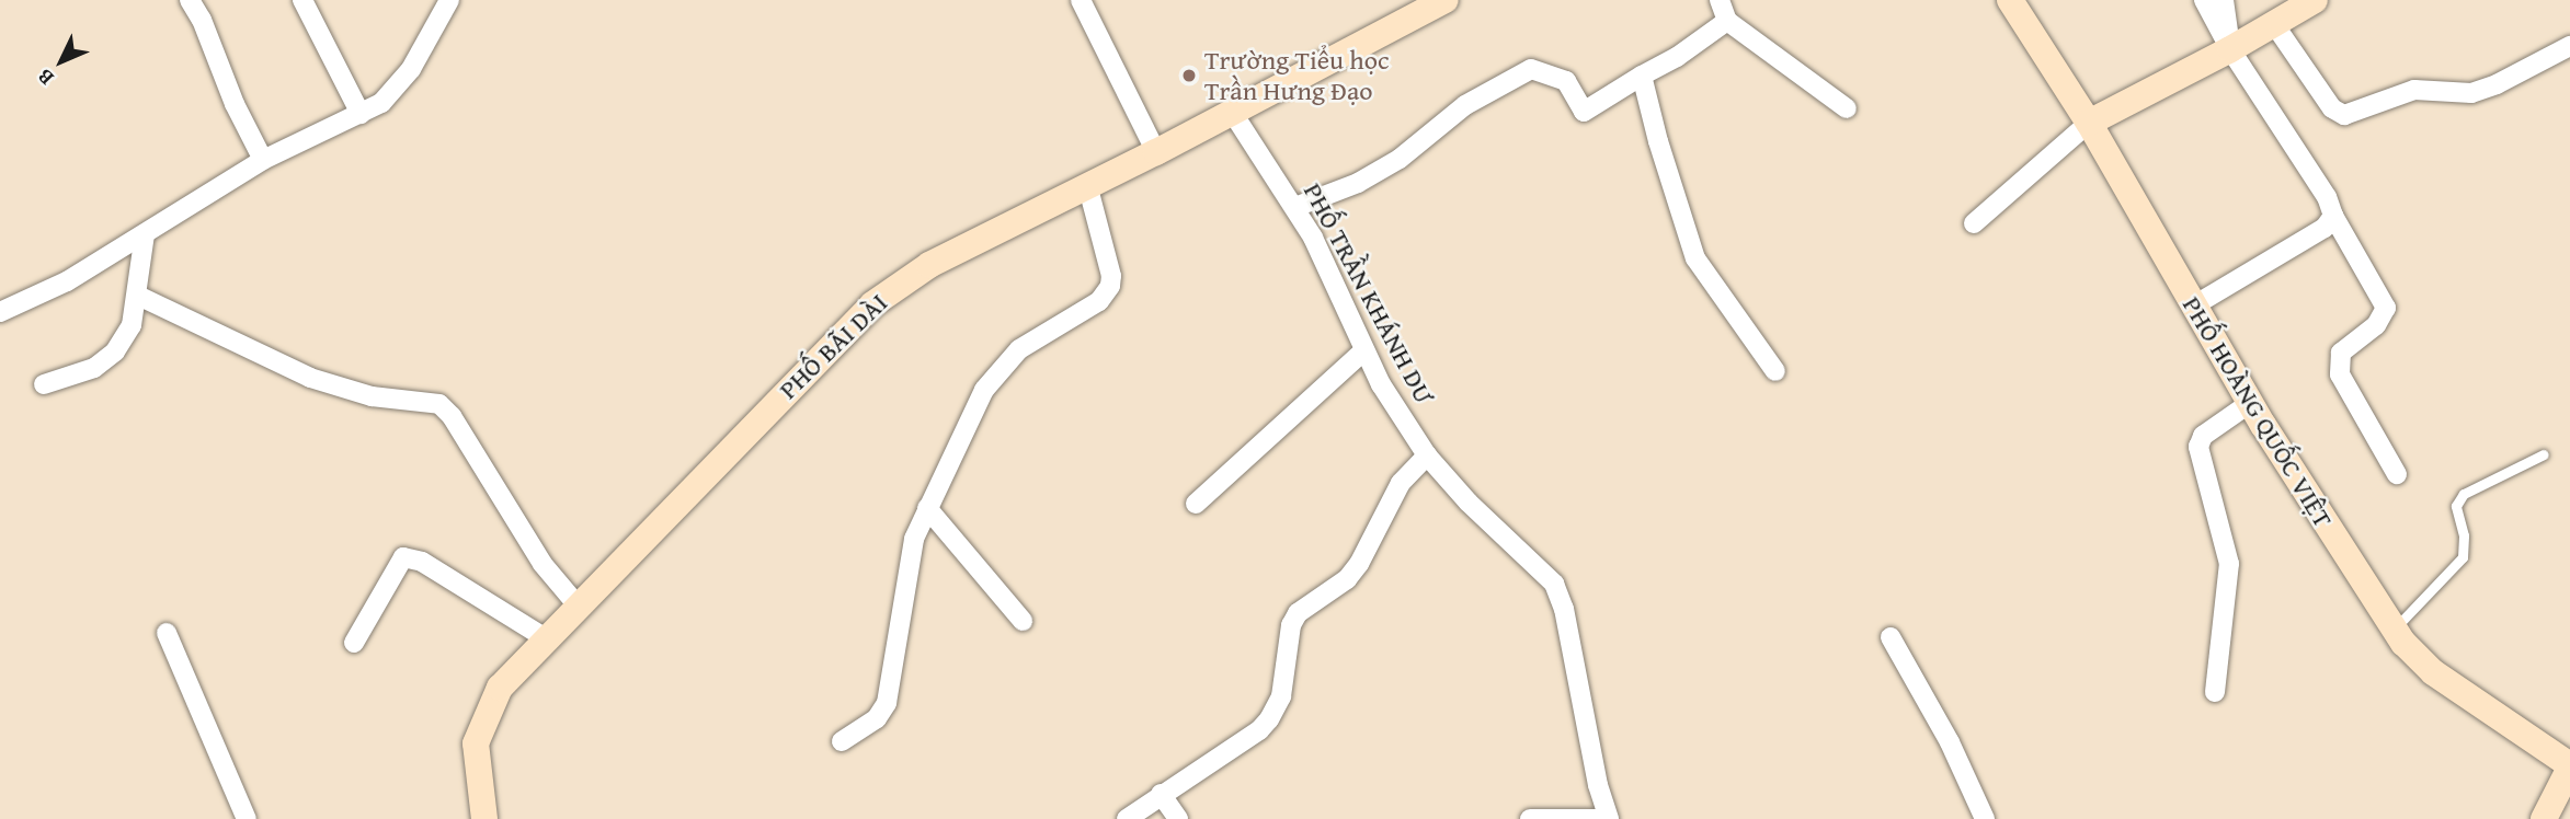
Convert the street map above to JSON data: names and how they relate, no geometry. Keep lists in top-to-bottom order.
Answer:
{
  "streets": {
    "street": ["PHỐ TRẦN KHÁNH DƯ", "PHỐ BÃI DÀI", "PHỐ HOÀNG QUỐC VIỆT"]
  },
  "crossings": [
    ["PHỐ TRẦN KHÁNH DƯ", "PHỐ BÃI DÀI"]
  ],
  "places": ["Trường Tiểu học Trần Hưng Đạo"],
  "north": "bottom left"
}
